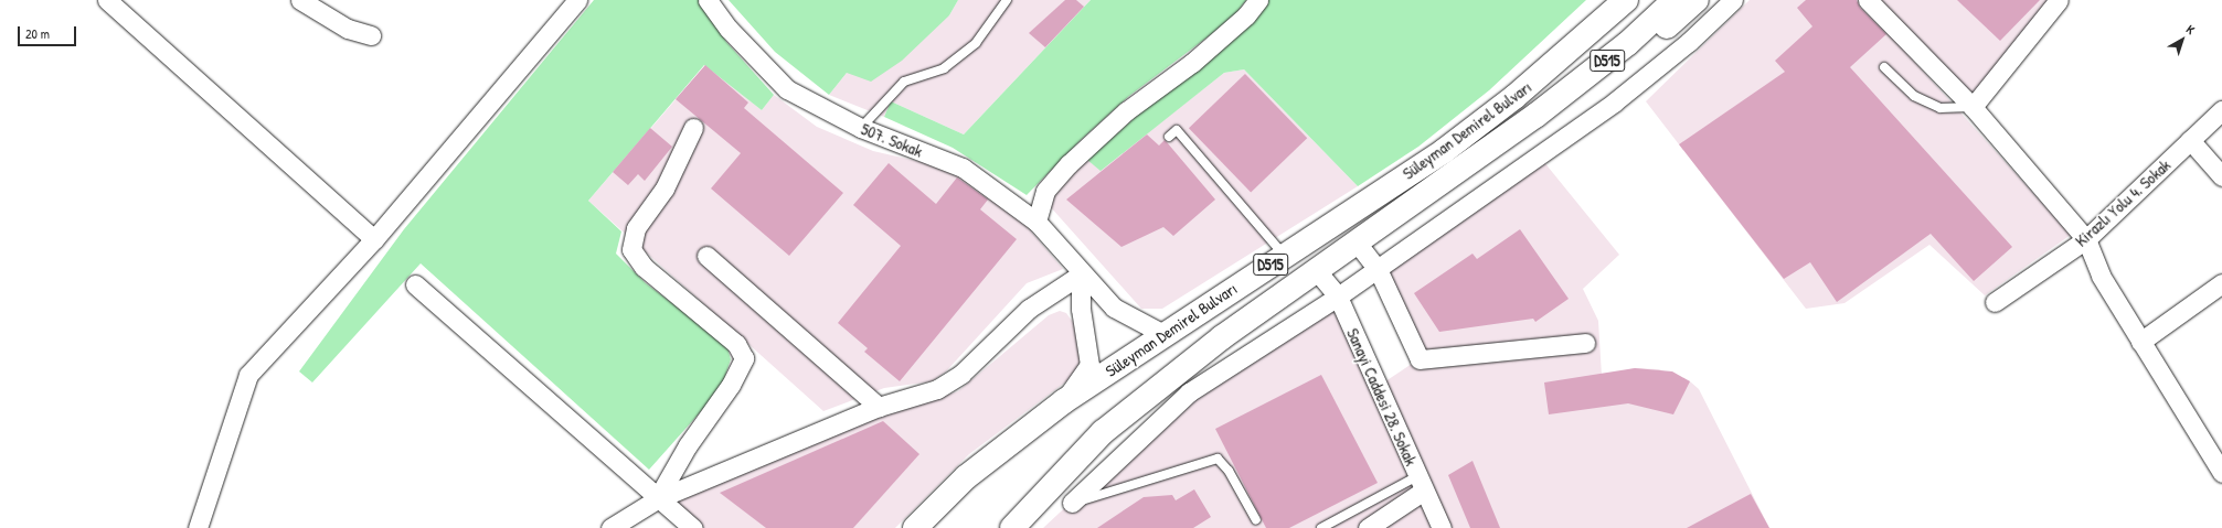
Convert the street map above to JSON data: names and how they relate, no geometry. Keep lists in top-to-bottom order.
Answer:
{
  "streets": {
    "highway": ["D515", "Süleyman Demirel Bulvarı"],
    "street": ["507. Sokak", "Kirazlı Yolu 4. Sokak", "Sanayi Caddesi 28. Sokak"]
  },
  "crossings": [
    ["Süleyman Demirel Bulvarı", "507. Sokak"],
    ["Süleyman Demirel Bulvarı", "Sanayi Caddesi 28. Sokak"]
  ],
  "scale_bar": "20 m",
  "north": "top right"
}
